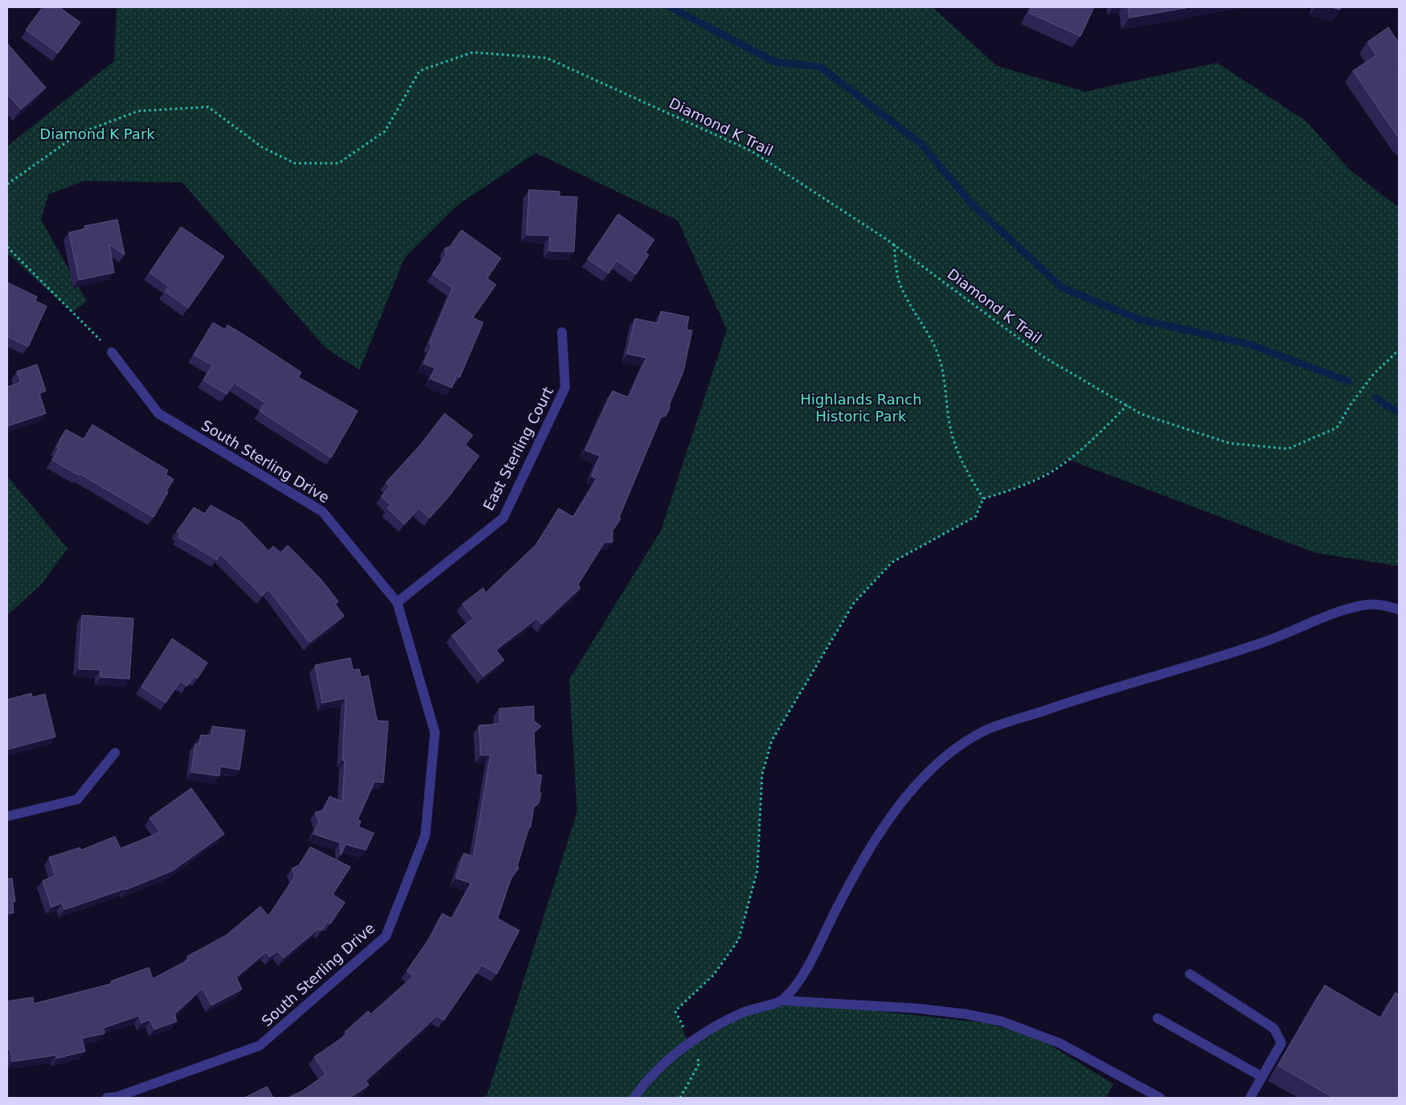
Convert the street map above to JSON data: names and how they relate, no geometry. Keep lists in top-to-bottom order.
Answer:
{
  "streets": {
    "street": ["East Sterling Court", "South Sterling Drive"],
    "path": ["Diamond K Trail"]
  },
  "crossings": [
    ["East Sterling Court", "South Sterling Drive"]
  ],
  "parks": ["Diamond K Park", "Highlands Ranch Historic Park"]
}
